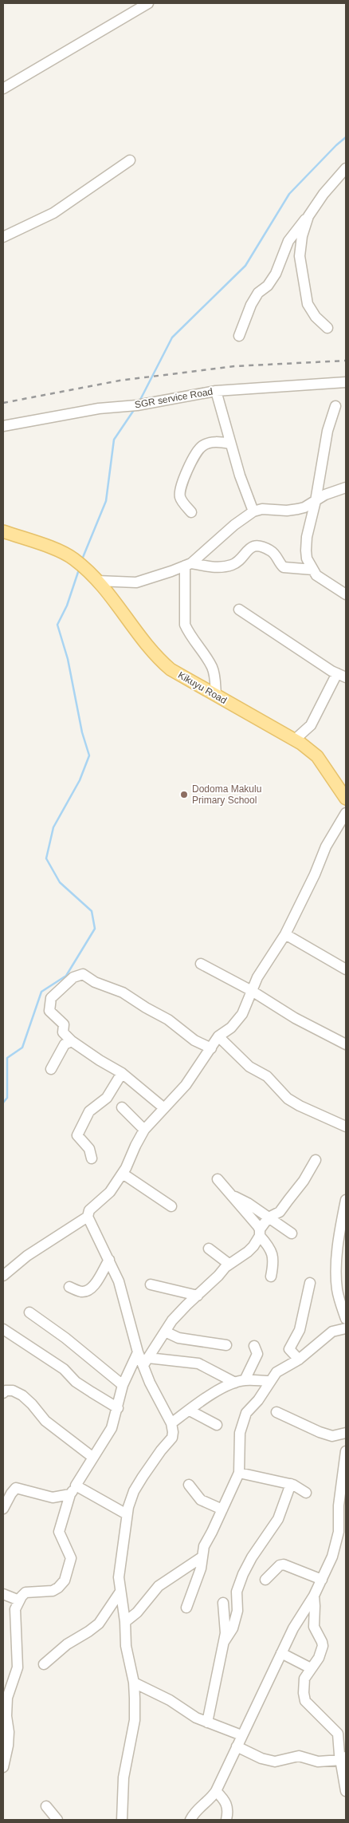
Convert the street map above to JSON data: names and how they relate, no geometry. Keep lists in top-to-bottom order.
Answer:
{
  "streets": {
    "main road": ["Kikuyu Road"],
    "street": ["SGR service Road"]
  },
  "places": ["Dodoma Makulu Primary School"]
}
